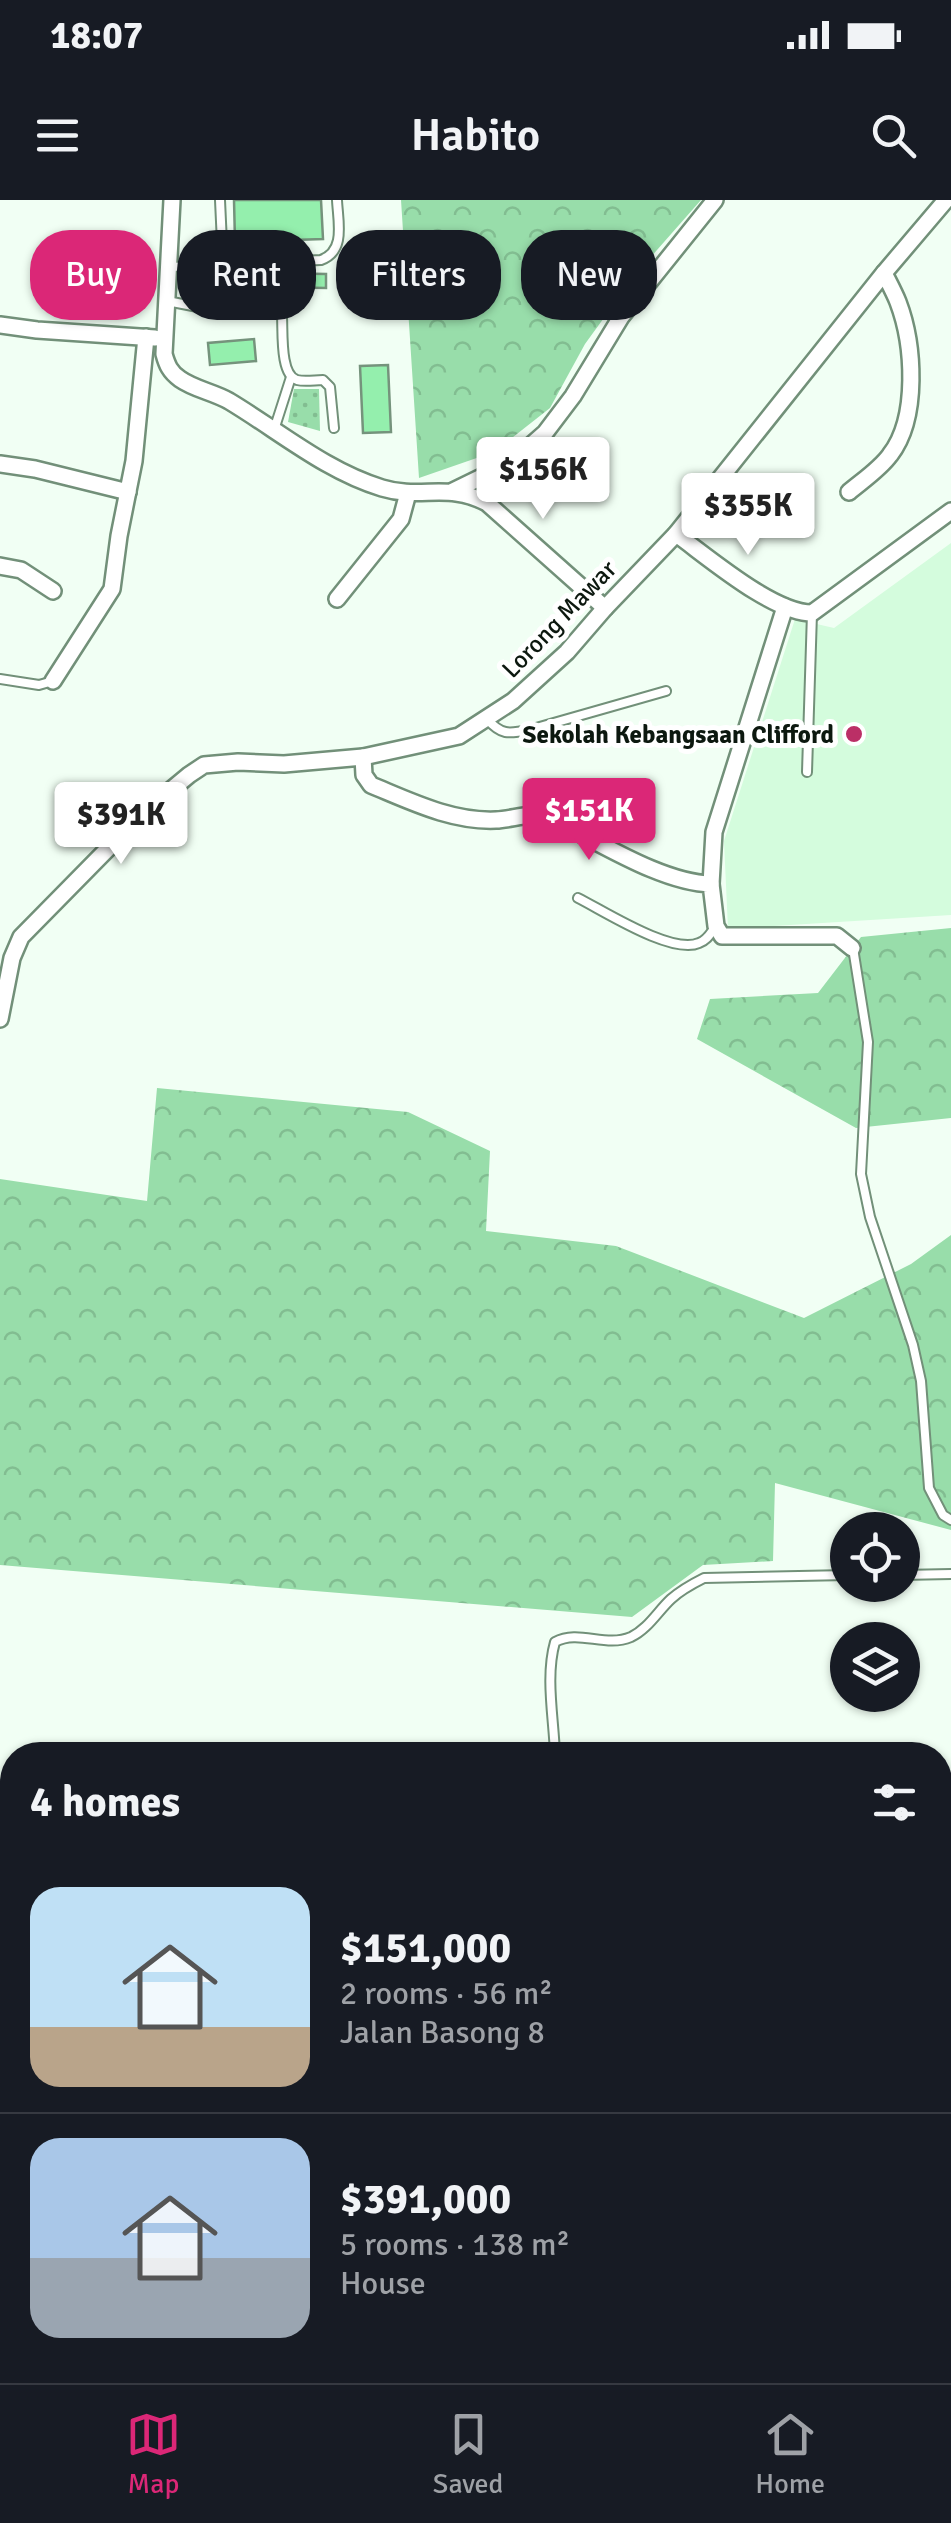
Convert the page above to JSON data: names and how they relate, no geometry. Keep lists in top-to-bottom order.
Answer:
{
  "streets": {
    "street": ["Lorong Mawar"]
  },
  "places": ["Sekolah Kebangsaan Clifford"],
  "page": {
    "status": "18:07",
    "header": "Habito",
    "chip": [
      "Buy",
      "Rent",
      "Filters",
      "New"
    ],
    "price": [
      "$156K",
      "$355K",
      "$151K",
      "$391K"
    ],
    "heading": "4 homes",
    "list": [
      {
        "name": "$151,000",
        "note": "2 rooms · 56 m² · Jalan Basong 8"
      },
      {
        "name": "$391,000",
        "note": "5 rooms · 138 m² · House"
      }
    ],
    "tabs": ["Map", "Saved", "Home"]
  }
}
